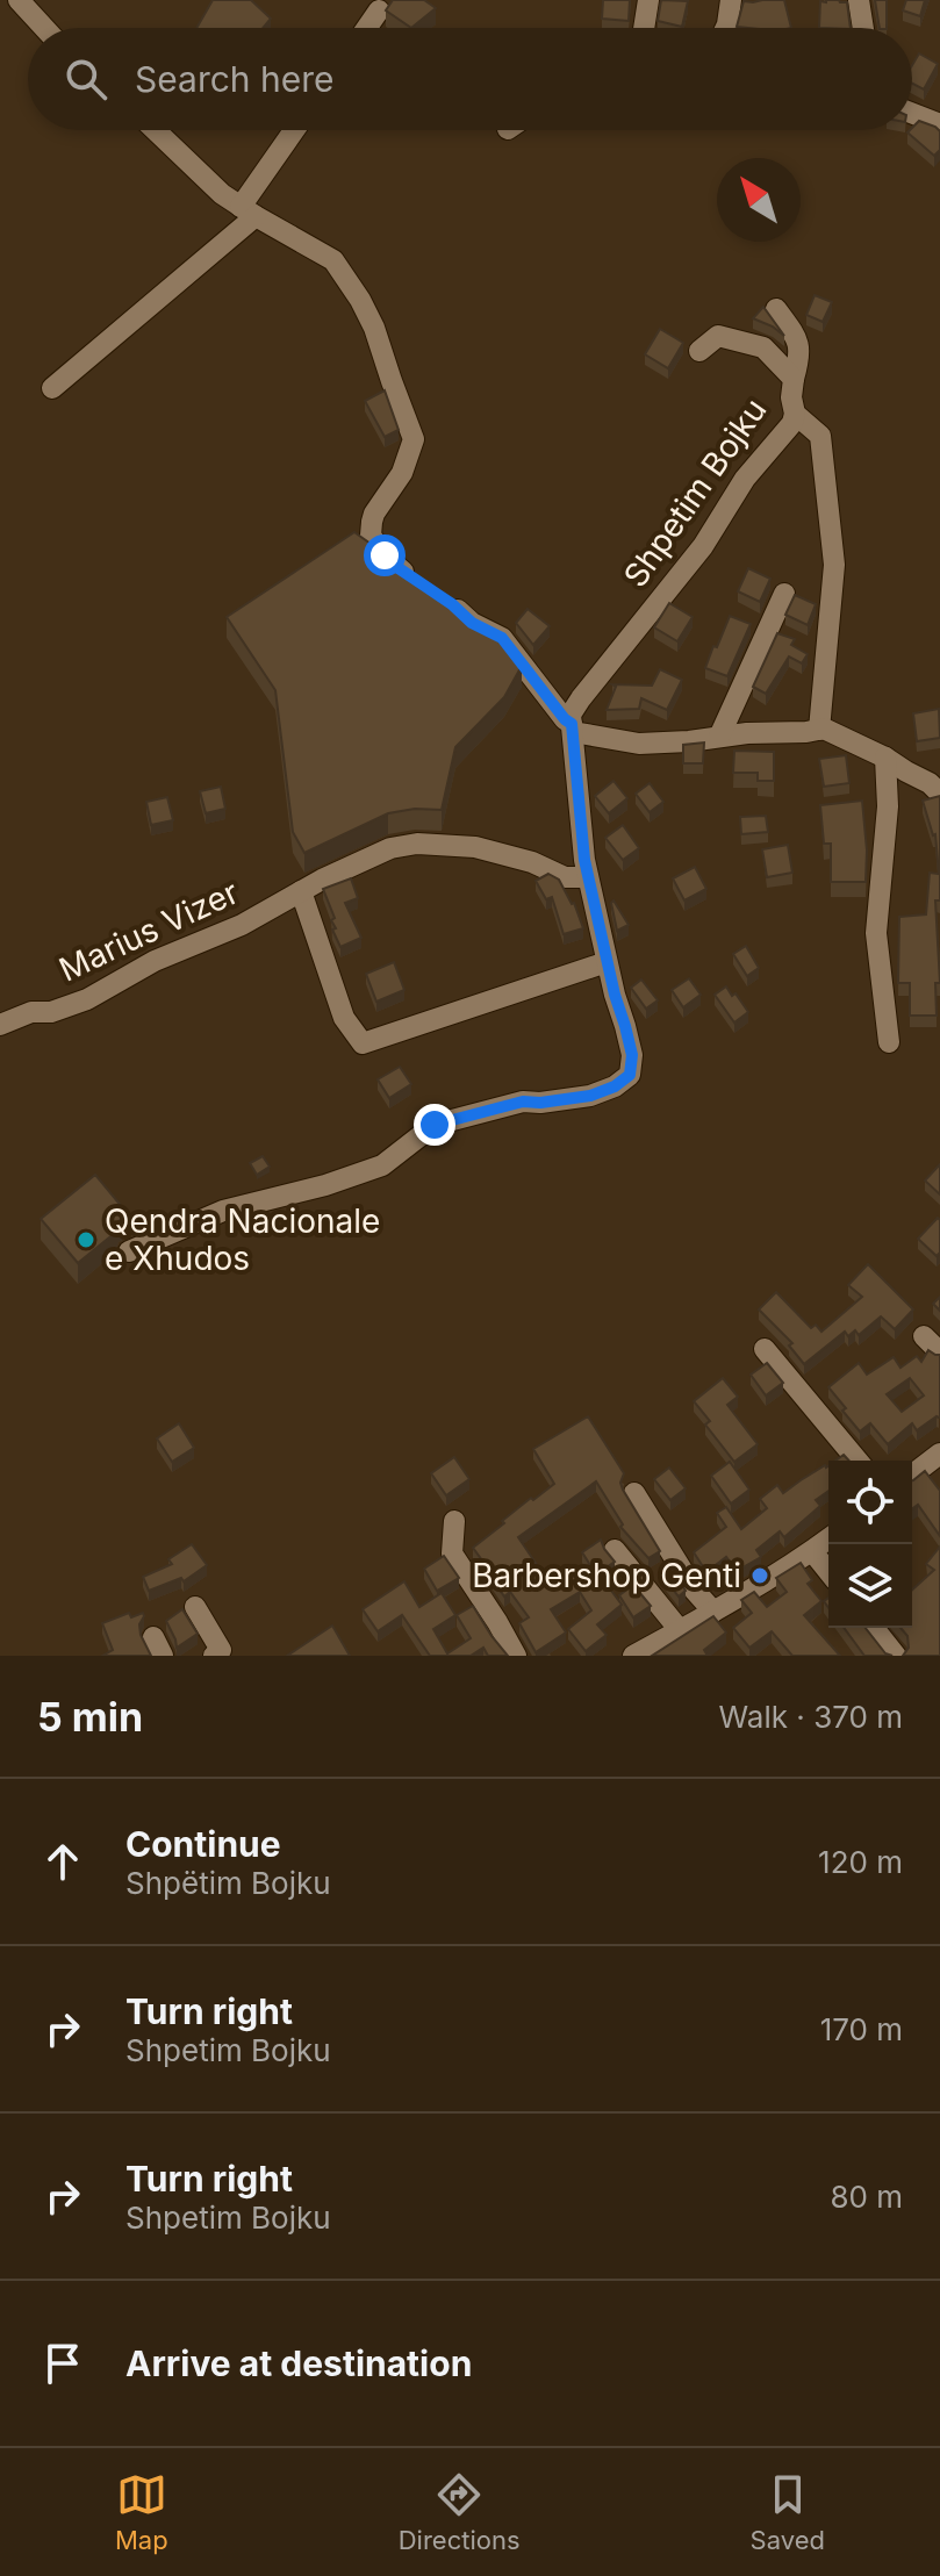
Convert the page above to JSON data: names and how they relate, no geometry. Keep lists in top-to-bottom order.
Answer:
{
  "streets": {
    "street": ["Shpetim Bojku", "Marius Vizer"]
  },
  "places": ["Qendra Nacionale e Xhudos", "Barbershop Genti"],
  "north": "top left",
  "page": {
    "search": "Search here",
    "heading": ["5 min", "Walk · 370 m"],
    "list": [
      ["Continue", "Shpëtim Bojku", "120 m"],
      ["Turn right", "Shpetim Bojku", "170 m"],
      ["Turn right", "Shpetim Bojku", "80 m"],
      "Arrive at destination"
    ],
    "nav": ["Map", "Directions", "Saved"]
  }
}
